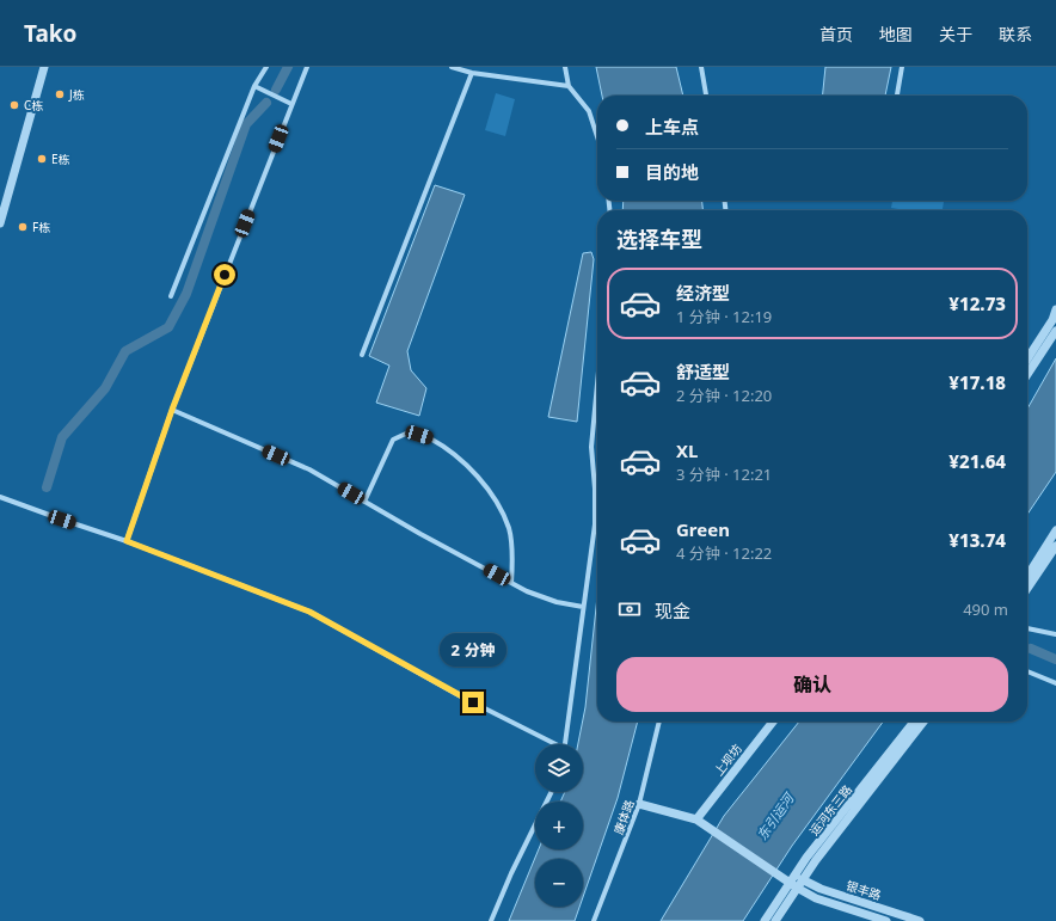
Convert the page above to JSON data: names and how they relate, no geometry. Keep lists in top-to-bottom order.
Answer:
{
  "streets": {
    "street": [
      "上坝坊",
      "运河东三路",
      "康体路",
      "银丰路"
    ]
  },
  "crossings": [
    ["上坝坊", "银丰路"],
    ["运河东三路", "银丰路"],
    ["康体路", "银丰路"]
  ],
  "water": ["东引运河"],
  "places": [
    "J栋",
    "C栋",
    "E栋",
    "F栋"
  ],
  "page": {
    "header": "Tako",
    "nav": [
      "首页",
      "地图",
      "关于",
      "联系"
    ],
    "banner": ["上车点", "目的地"],
    "heading": "选择车型",
    "list": [
      {
        "name": "经济型",
        "note": "1 分钟 · 12:19",
        "value": "¥12.73"
      },
      {
        "name": "舒适型",
        "note": "2 分钟 · 12:20",
        "value": "¥17.18"
      },
      {
        "name": "XL",
        "note": "3 分钟 · 12:21",
        "value": "¥21.64"
      },
      {
        "name": "Green",
        "note": "4 分钟 · 12:22",
        "value": "¥13.74"
      }
    ],
    "pay": ["现金", "490 m"],
    "bubble": "2 分钟",
    "buttons": "确认",
    "map_buttons": ["+", "−"]
  }
}
